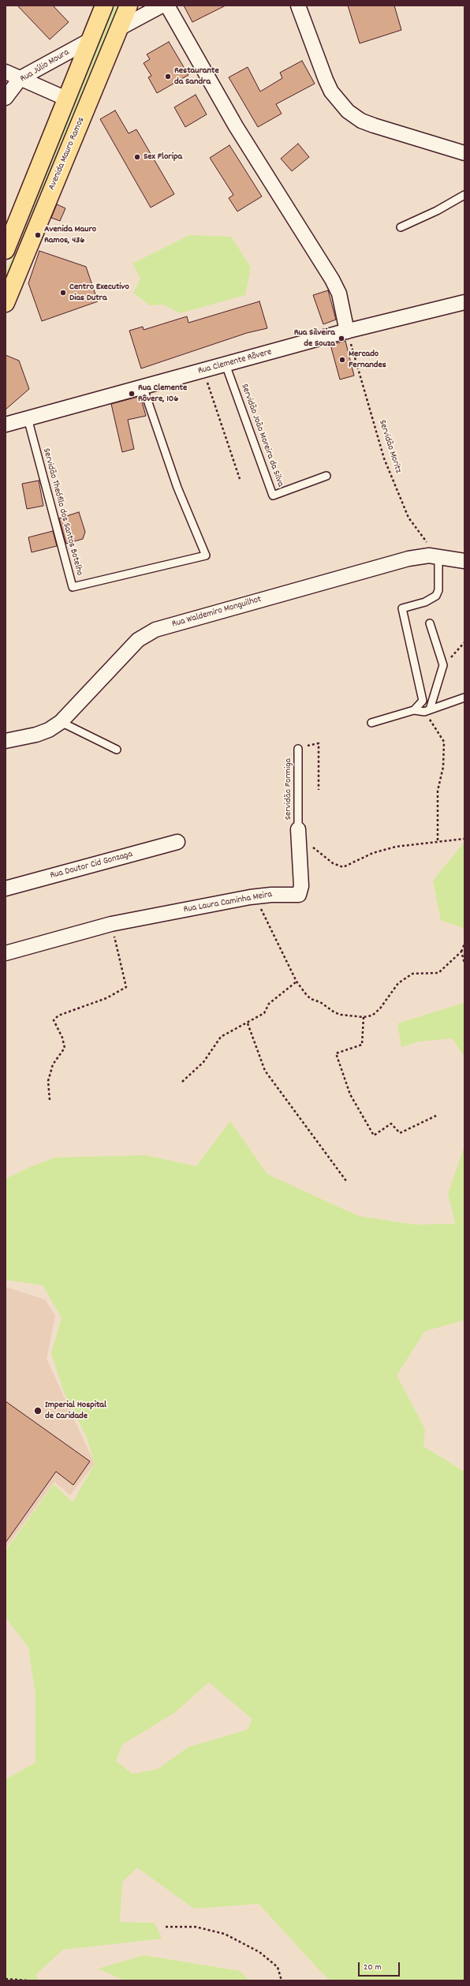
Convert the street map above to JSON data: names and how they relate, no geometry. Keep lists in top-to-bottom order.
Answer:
{
  "streets": {
    "main road": ["Avenida Mauro Ramos"],
    "street": [
      "Rua Júlio Moura",
      "Rua Clemente Rôvere",
      "Rua Waldemiro Monguilhot",
      "Rua Doutor Cid Gonzaga",
      "Rua Laura Caminha Meira"
    ],
    "lane": ["Servidão João Moreira da Silva", "Servidão Theófilo dos Santos Botelho", "Servidão Formiga"],
    "path": ["Servidão Moritz"]
  },
  "crossings": [
    ["Rua Clemente Rôvere", "Servidão João Moreira da Silva"],
    ["Rua Clemente Rôvere", "Servidão Moritz"],
    ["Rua Clemente Rôvere", "Servidão Theófilo dos Santos Botelho"],
    ["Servidão Moritz", "Rua Waldemiro Monguilhot"],
    ["Servidão Formiga", "Rua Laura Caminha Meira"]
  ],
  "places": [
    "Restaurante da Sandra",
    "Sex Floripa",
    "Avenida Mauro Ramos, 436",
    "Centro Executivo Dias Dutra",
    "Rua Silveira de Souza",
    "Mercado Fernandes",
    "Rua Clemente Rôvere, 106",
    "Imperial Hospital de Caridade"
  ],
  "scale_bar": "20 m"
}
